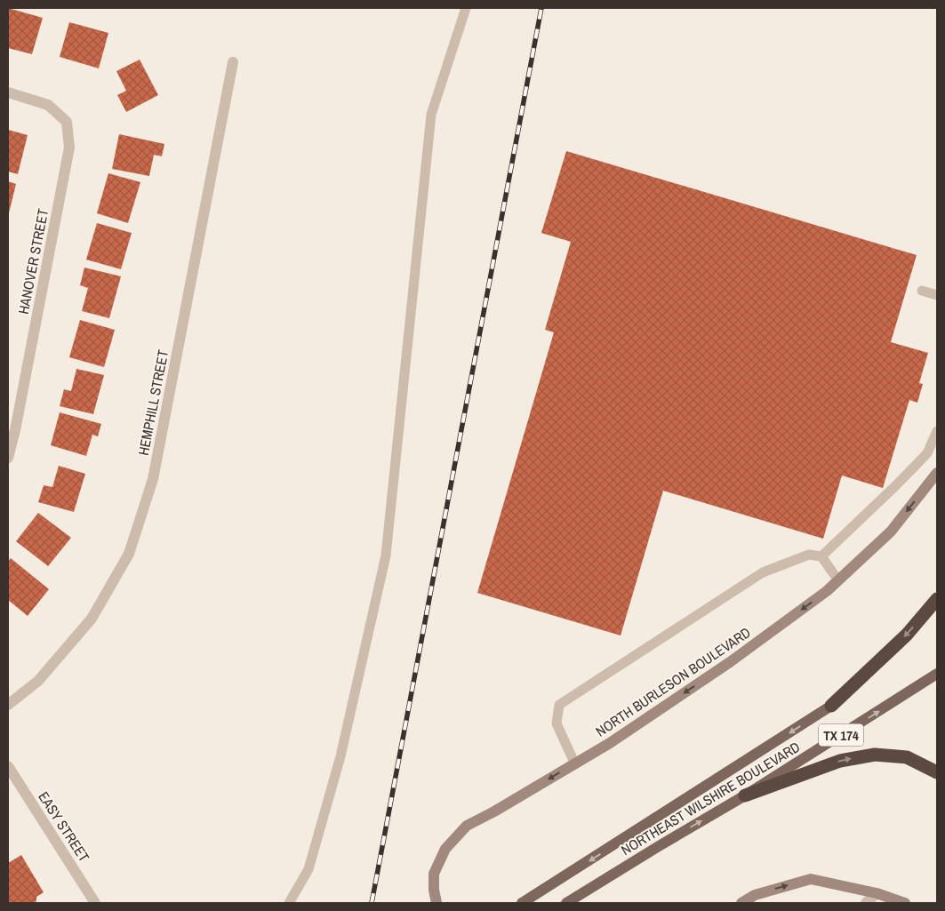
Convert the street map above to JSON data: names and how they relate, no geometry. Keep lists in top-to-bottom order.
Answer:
{
  "streets": {
    "main road": ["NORTH BURLESON BOULEVARD", "TX 174", "NORTHEAST WILSHIRE BOULEVARD"],
    "street": ["HANOVER STREET", "HEMPHILL STREET", "EASY STREET"]
  },
  "one_way": ["NORTH BURLESON BOULEVARD"]
}
